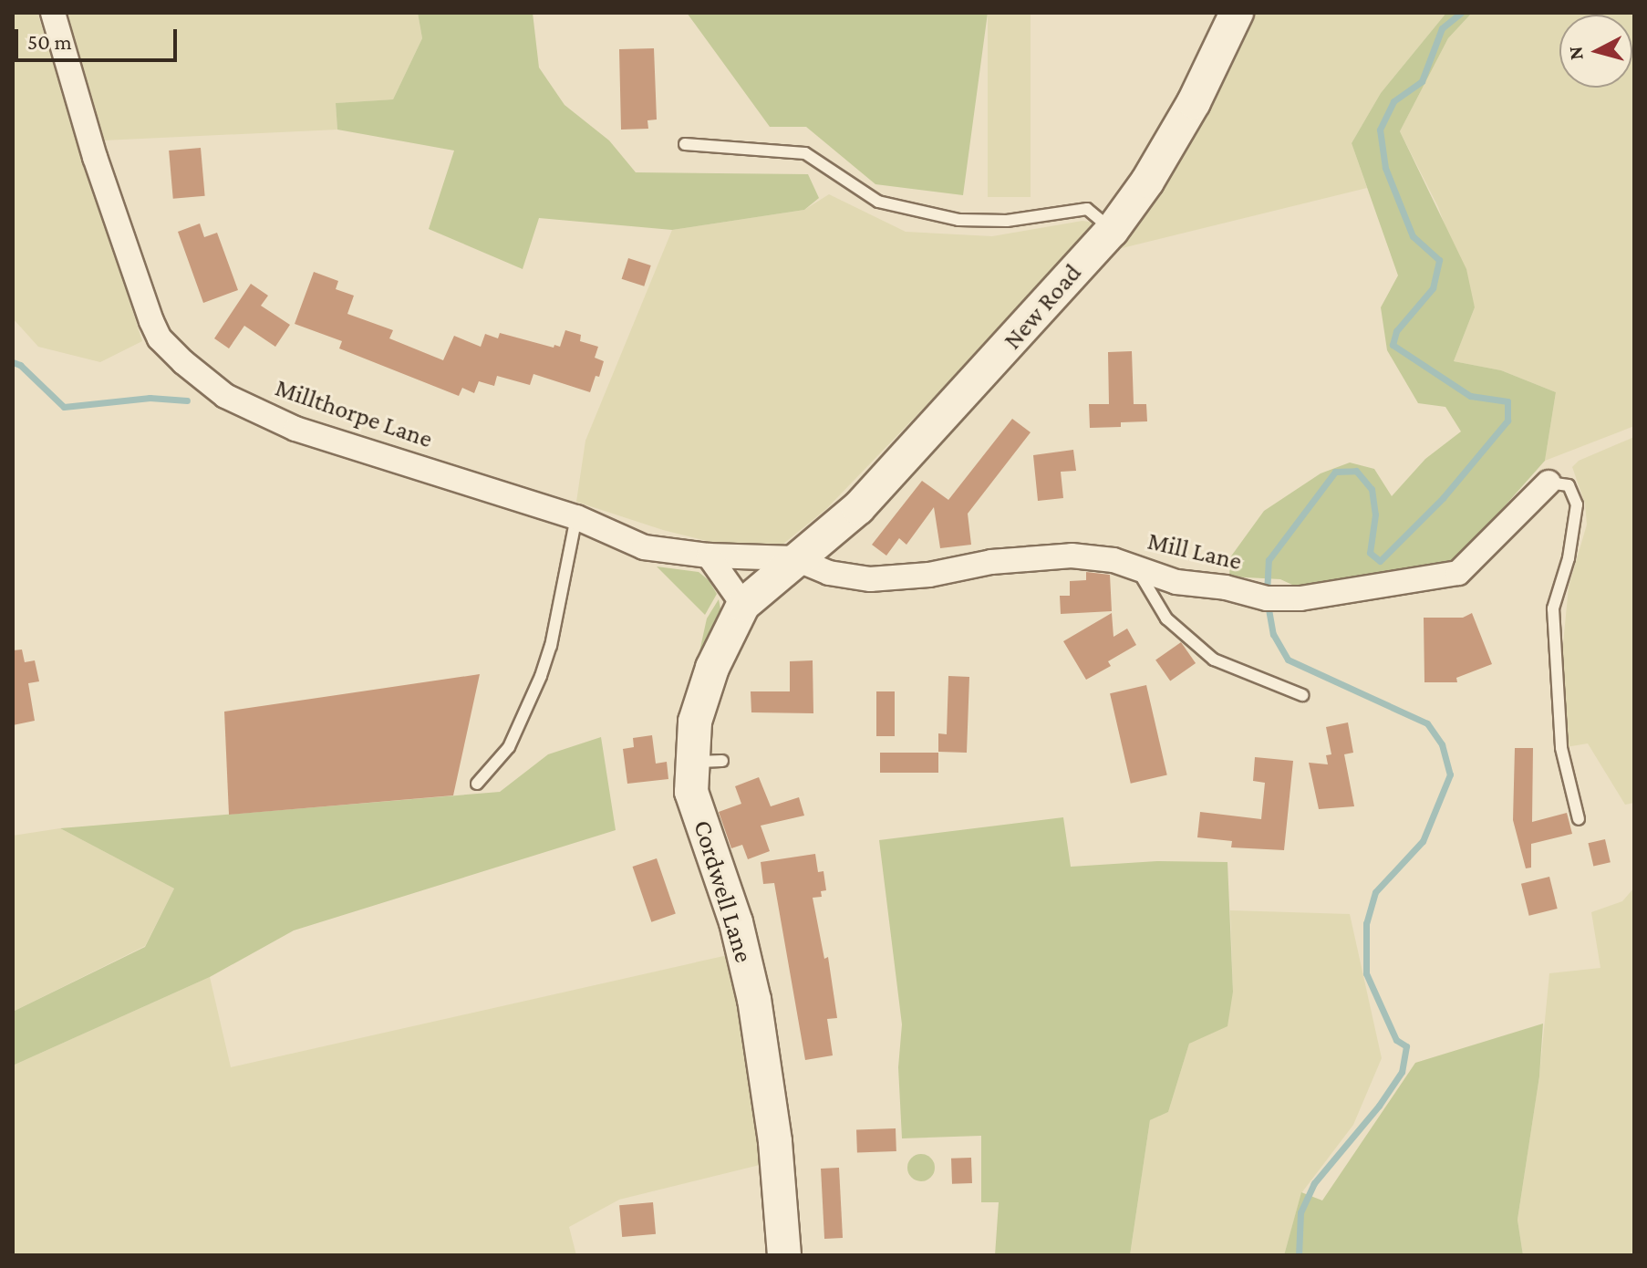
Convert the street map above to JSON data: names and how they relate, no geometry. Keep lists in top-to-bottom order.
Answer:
{
  "streets": {
    "main road": ["New Road", "Cordwell Lane"],
    "street": ["Millthorpe Lane", "Mill Lane"]
  },
  "crossings": [
    ["New Road", "Millthorpe Lane"],
    ["New Road", "Mill Lane"],
    ["New Road", "Cordwell Lane"],
    ["Millthorpe Lane", "Mill Lane"],
    ["Millthorpe Lane", "Cordwell Lane"],
    ["Mill Lane", "Cordwell Lane"]
  ],
  "scale_bar": "50 m",
  "north": "left"
}
